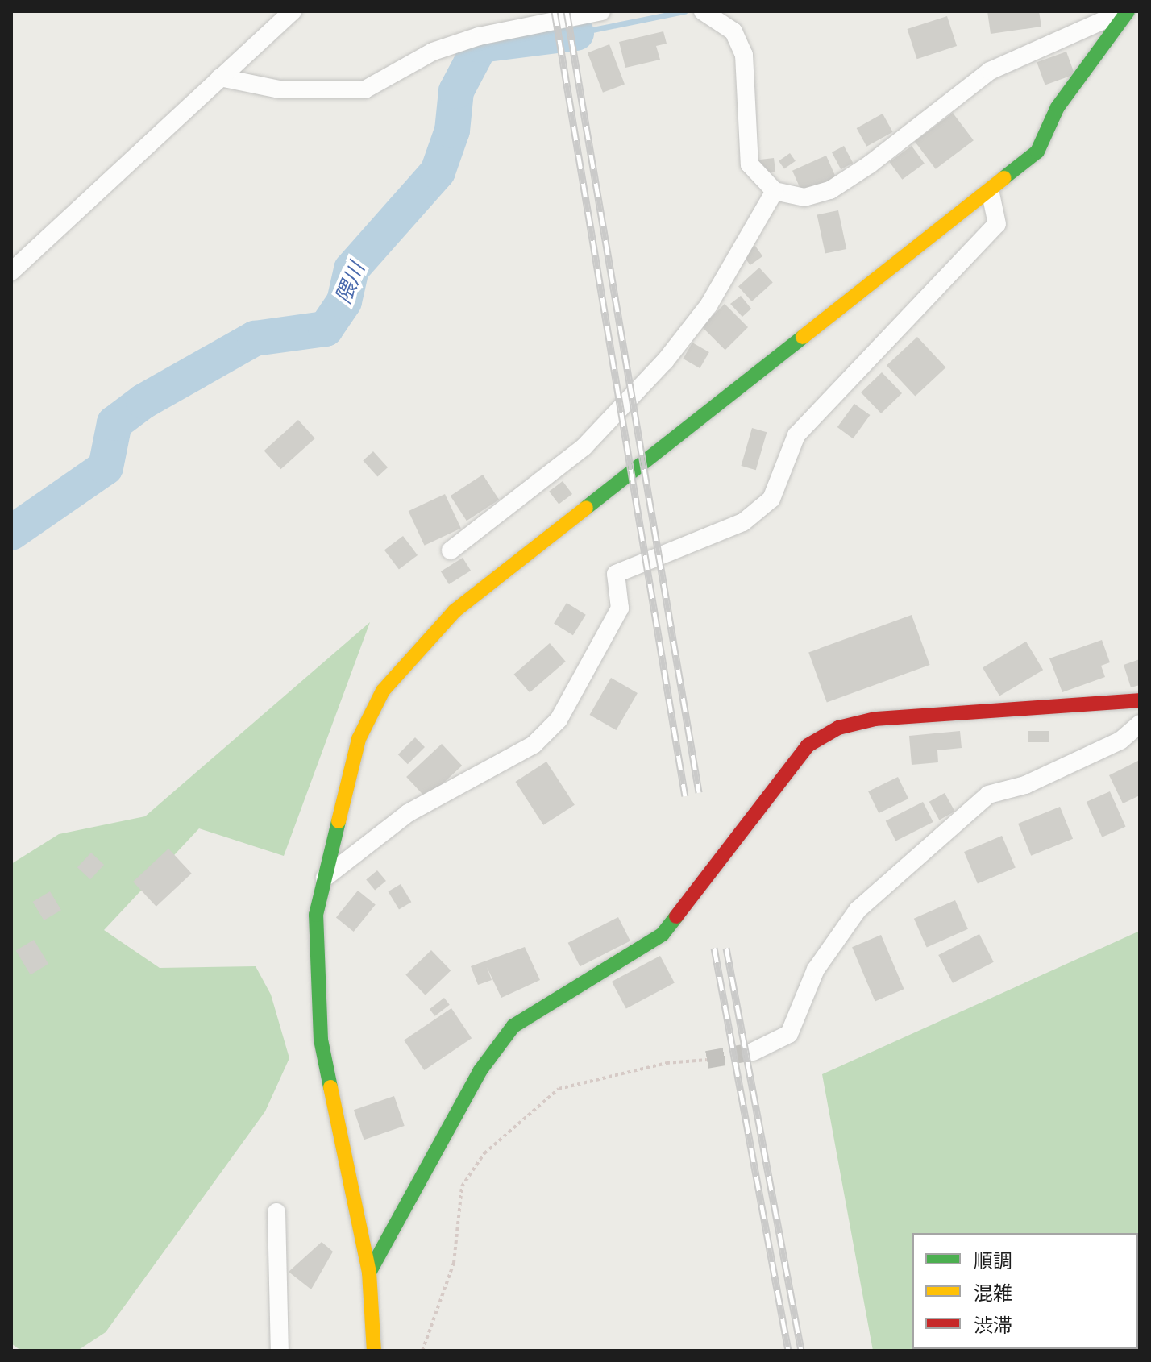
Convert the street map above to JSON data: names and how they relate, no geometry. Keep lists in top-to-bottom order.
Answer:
{
  "water": ["隈川"],
  "legend": ["順調", "混雑", "渋滞"]
}
